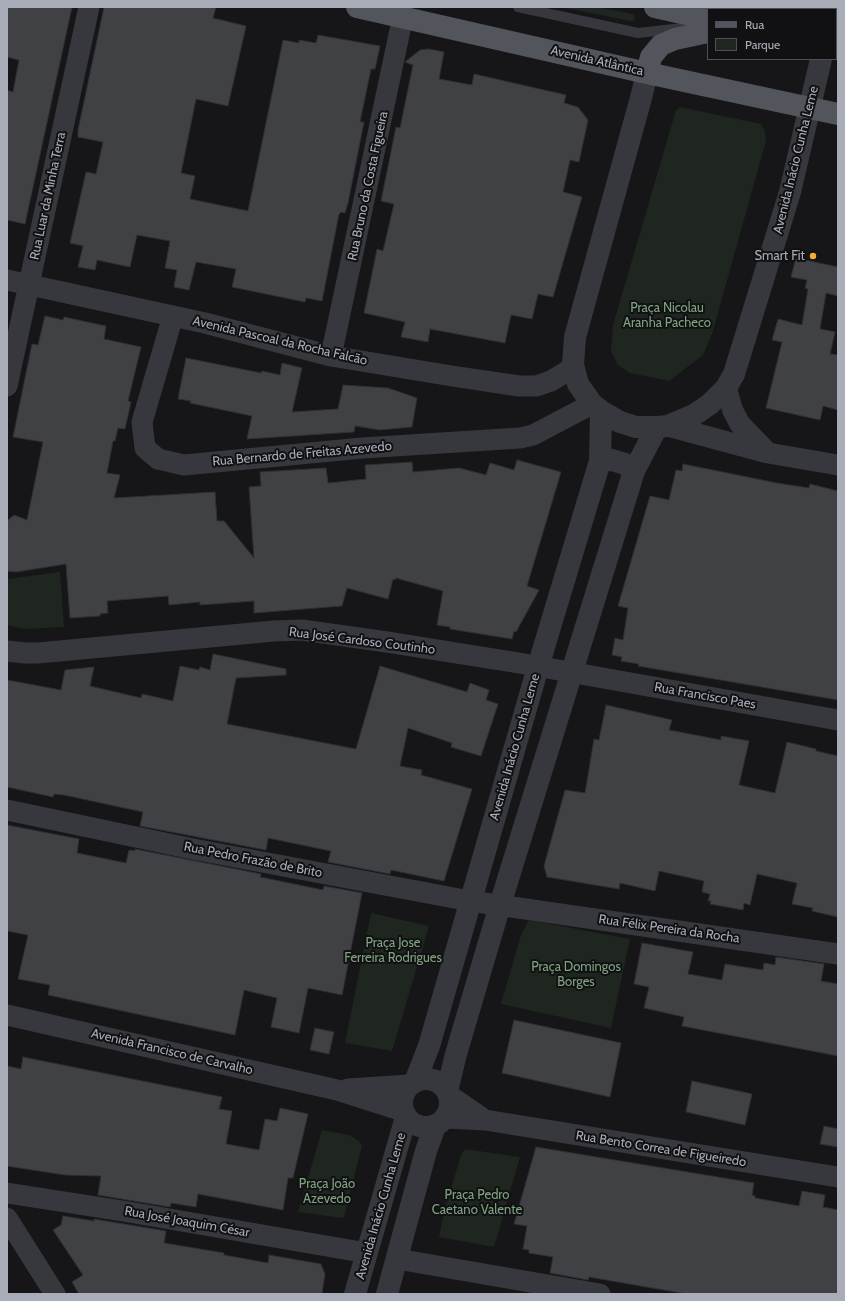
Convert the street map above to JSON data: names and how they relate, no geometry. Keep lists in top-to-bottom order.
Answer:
{
  "streets": {
    "main road": ["Avenida Atlântica"],
    "street": [
      "Avenida Inácio Cunha Leme",
      "Rua Bruno da Costa Figueira",
      "Rua Luar da Minha Terra",
      "Avenida Pascoal da Rocha Falcão",
      "Rua Bernardo de Freitas Azevedo",
      "Rua José Cardoso Coutinho",
      "Rua Francisco Paes",
      "Rua Pedro Frazão de Brito",
      "Rua Félix Pereira da Rocha",
      "Avenida Francisco de Carvalho",
      "Rua Bento Correa de Figueiredo",
      "Rua José Joaquim César"
    ]
  },
  "crossings": [
    ["Avenida Atlântica", "Avenida Inácio Cunha Leme"],
    ["Avenida Atlântica", "Rua Bruno da Costa Figueira"],
    ["Avenida Inácio Cunha Leme", "Avenida Pascoal da Rocha Falcão"],
    ["Avenida Inácio Cunha Leme", "Rua Bernardo de Freitas Azevedo"],
    ["Avenida Inácio Cunha Leme", "Rua José Cardoso Coutinho"],
    ["Avenida Inácio Cunha Leme", "Rua Pedro Frazão de Brito"],
    ["Avenida Inácio Cunha Leme", "Avenida Francisco de Carvalho"],
    ["Avenida Inácio Cunha Leme", "Rua Bento Correa de Figueiredo"],
    ["Avenida Inácio Cunha Leme", "Rua José Joaquim César"],
    ["Rua Bruno da Costa Figueira", "Avenida Pascoal da Rocha Falcão"],
    ["Rua Luar da Minha Terra", "Avenida Pascoal da Rocha Falcão"],
    ["Avenida Pascoal da Rocha Falcão", "Rua Bernardo de Freitas Azevedo"],
    ["Rua José Cardoso Coutinho", "Rua Francisco Paes"],
    ["Rua Pedro Frazão de Brito", "Rua Félix Pereira da Rocha"],
    ["Avenida Francisco de Carvalho", "Rua Bento Correa de Figueiredo"]
  ],
  "parks": [
    "Praça Nicolau Aranha Pacheco",
    "Praça Jose Ferreira Rodrigues",
    "Praça Domingos Borges",
    "Praça João Azevedo",
    "Praça Pedro Caetano Valente"
  ],
  "places": ["Smart Fit"],
  "legend": ["Rua", "Parque"]
}
